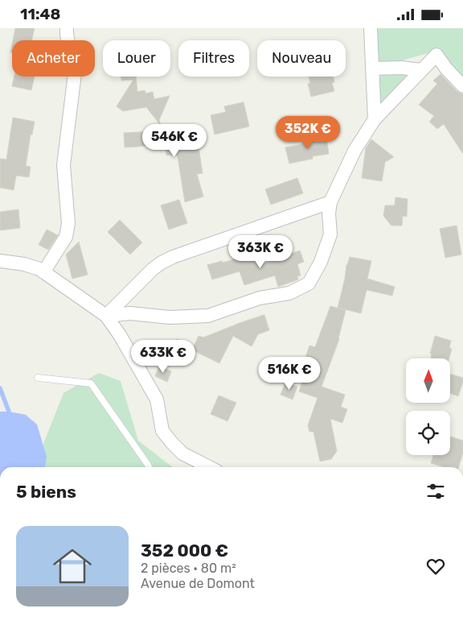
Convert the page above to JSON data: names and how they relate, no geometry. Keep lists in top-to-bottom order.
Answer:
{
  "north": "top",
  "page": {
    "status": "11:48",
    "chip": [
      "Acheter",
      "Louer",
      "Filtres",
      "Nouveau"
    ],
    "price": [
      "352K €",
      "546K €",
      "363K €",
      "633K €",
      "516K €"
    ],
    "heading": "5 biens",
    "list": [
      {
        "name": "352 000 €",
        "note": "2 pièces · 80 m² · Avenue de Domont"
      }
    ]
  }
}
